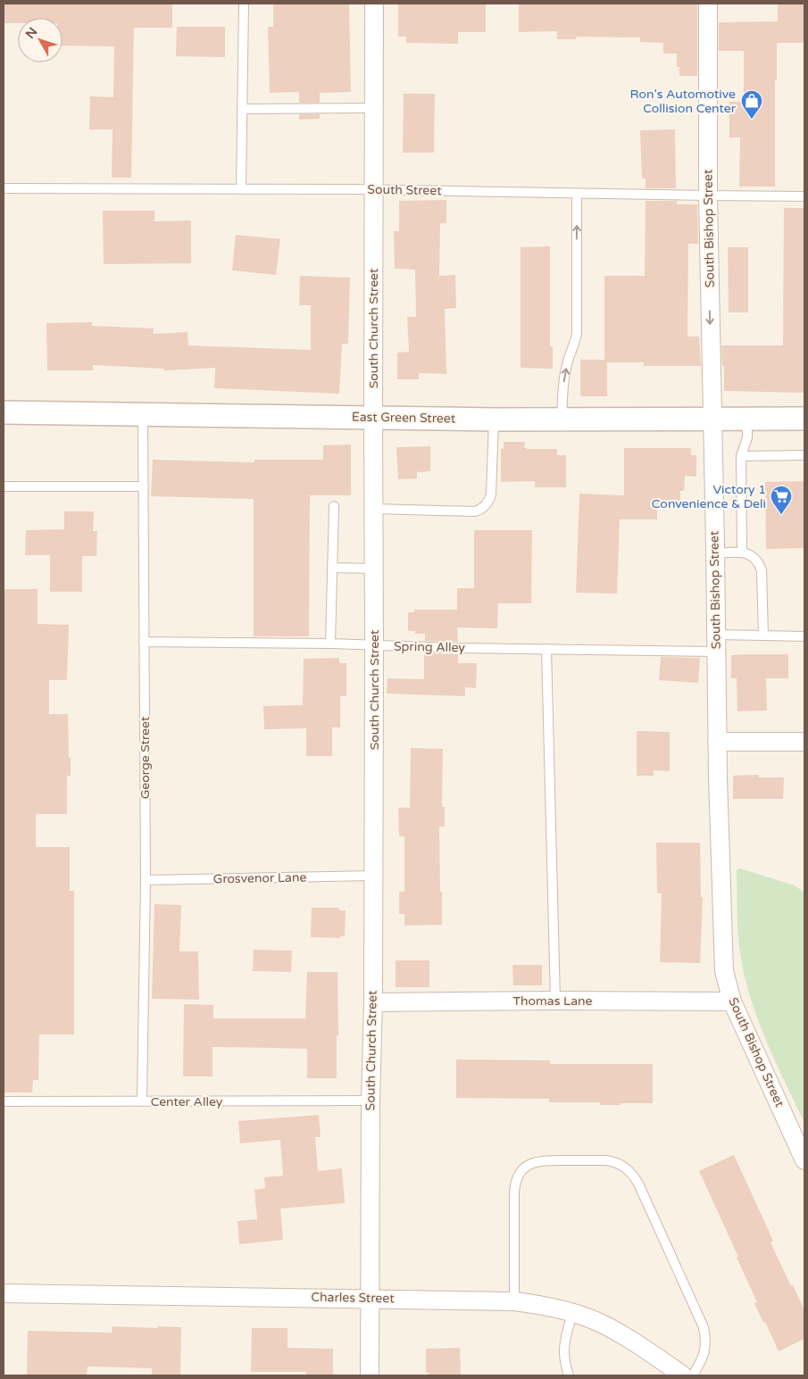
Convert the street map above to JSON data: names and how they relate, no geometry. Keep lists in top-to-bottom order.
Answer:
{
  "streets": {
    "street": [
      "South Bishop Street",
      "South Church Street",
      "East Green Street",
      "Thomas Lane",
      "Charles Street"
    ],
    "lane": [
      "South Street",
      "Spring Alley",
      "George Street",
      "Grosvenor Lane",
      "Center Alley"
    ]
  },
  "crossings": [
    ["South Street", "South Bishop Street"],
    ["South Street", "South Church Street"],
    ["South Bishop Street", "East Green Street"],
    ["South Bishop Street", "Spring Alley"],
    ["South Bishop Street", "Thomas Lane"],
    ["South Church Street", "East Green Street"],
    ["South Church Street", "Spring Alley"],
    ["South Church Street", "Grosvenor Lane"],
    ["South Church Street", "Thomas Lane"],
    ["South Church Street", "Center Alley"],
    ["South Church Street", "Charles Street"],
    ["East Green Street", "George Street"],
    ["Spring Alley", "George Street"],
    ["George Street", "Grosvenor Lane"],
    ["George Street", "Center Alley"]
  ],
  "places": {
    "shop": ["Ron's Automotive Collision Center"],
    "supermarket": ["Victory 1 Convenience & Deli"]
  },
  "north": "top left"
}
